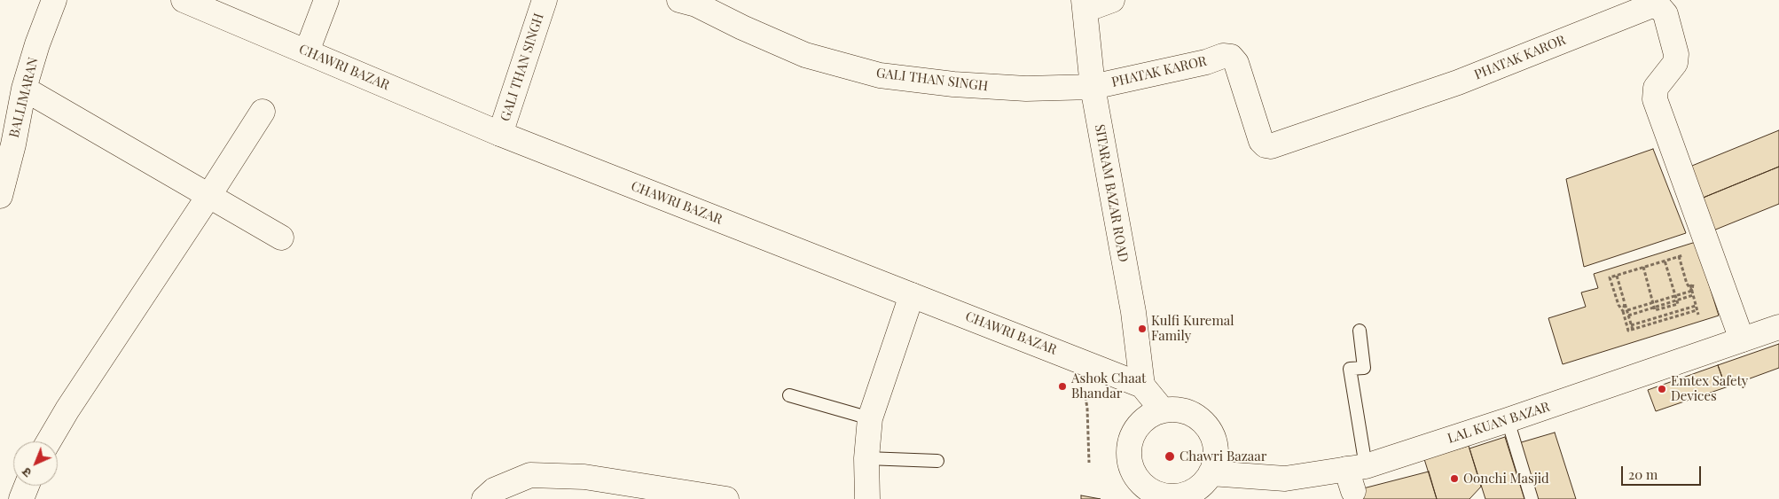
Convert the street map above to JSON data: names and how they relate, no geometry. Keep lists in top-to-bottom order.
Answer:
{
  "streets": {
    "street": [
      "PHATAK KAROR",
      "CHAWRI BAZAR",
      "GALI THAN SINGH",
      "BALLIMARAN",
      "SITARAM BAZAR ROAD",
      "LAL KUAN BAZAR"
    ]
  },
  "crossings": [
    ["PHATAK KAROR", "GALI THAN SINGH"],
    ["PHATAK KAROR", "SITARAM BAZAR ROAD"],
    ["PHATAK KAROR", "LAL KUAN BAZAR"],
    ["CHAWRI BAZAR", "GALI THAN SINGH"],
    ["CHAWRI BAZAR", "SITARAM BAZAR ROAD"],
    ["GALI THAN SINGH", "SITARAM BAZAR ROAD"]
  ],
  "places": [
    "Kulfi Kuremal Family",
    "Ashok Chaat Bhandar",
    "Emtex Safety Devices",
    "Chawri Bazaar",
    "Oonchi Masjid"
  ],
  "scale_bar": "20 m",
  "north": "bottom left"
}
